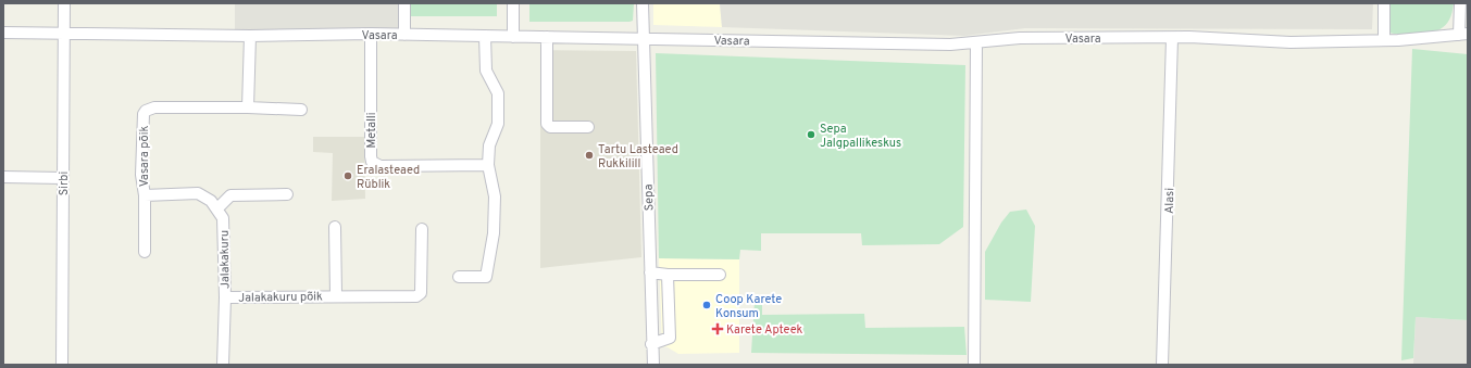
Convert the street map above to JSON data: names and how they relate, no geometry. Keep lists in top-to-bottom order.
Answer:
{
  "streets": {
    "street": [
      "Vasara",
      "Metalli",
      "Vasara põik",
      "Sirbi",
      "Sepa",
      "Alasi",
      "Jalakakuru",
      "Jalakakuru põik"
    ]
  },
  "crossings": [
    ["Vasara", "Metalli"],
    ["Vasara", "Sirbi"],
    ["Vasara", "Sepa"],
    ["Vasara", "Alasi"],
    ["Jalakakuru", "Jalakakuru põik"]
  ],
  "places": {
    "other": [
      "Sepa Jalgpallikeskus",
      "Tartu Lasteaed Rukkilill",
      "Eralasteaed Rüblik",
      "Coop Karete Konsum"
    ],
    "health": ["Karete Apteek"]
  }
}
